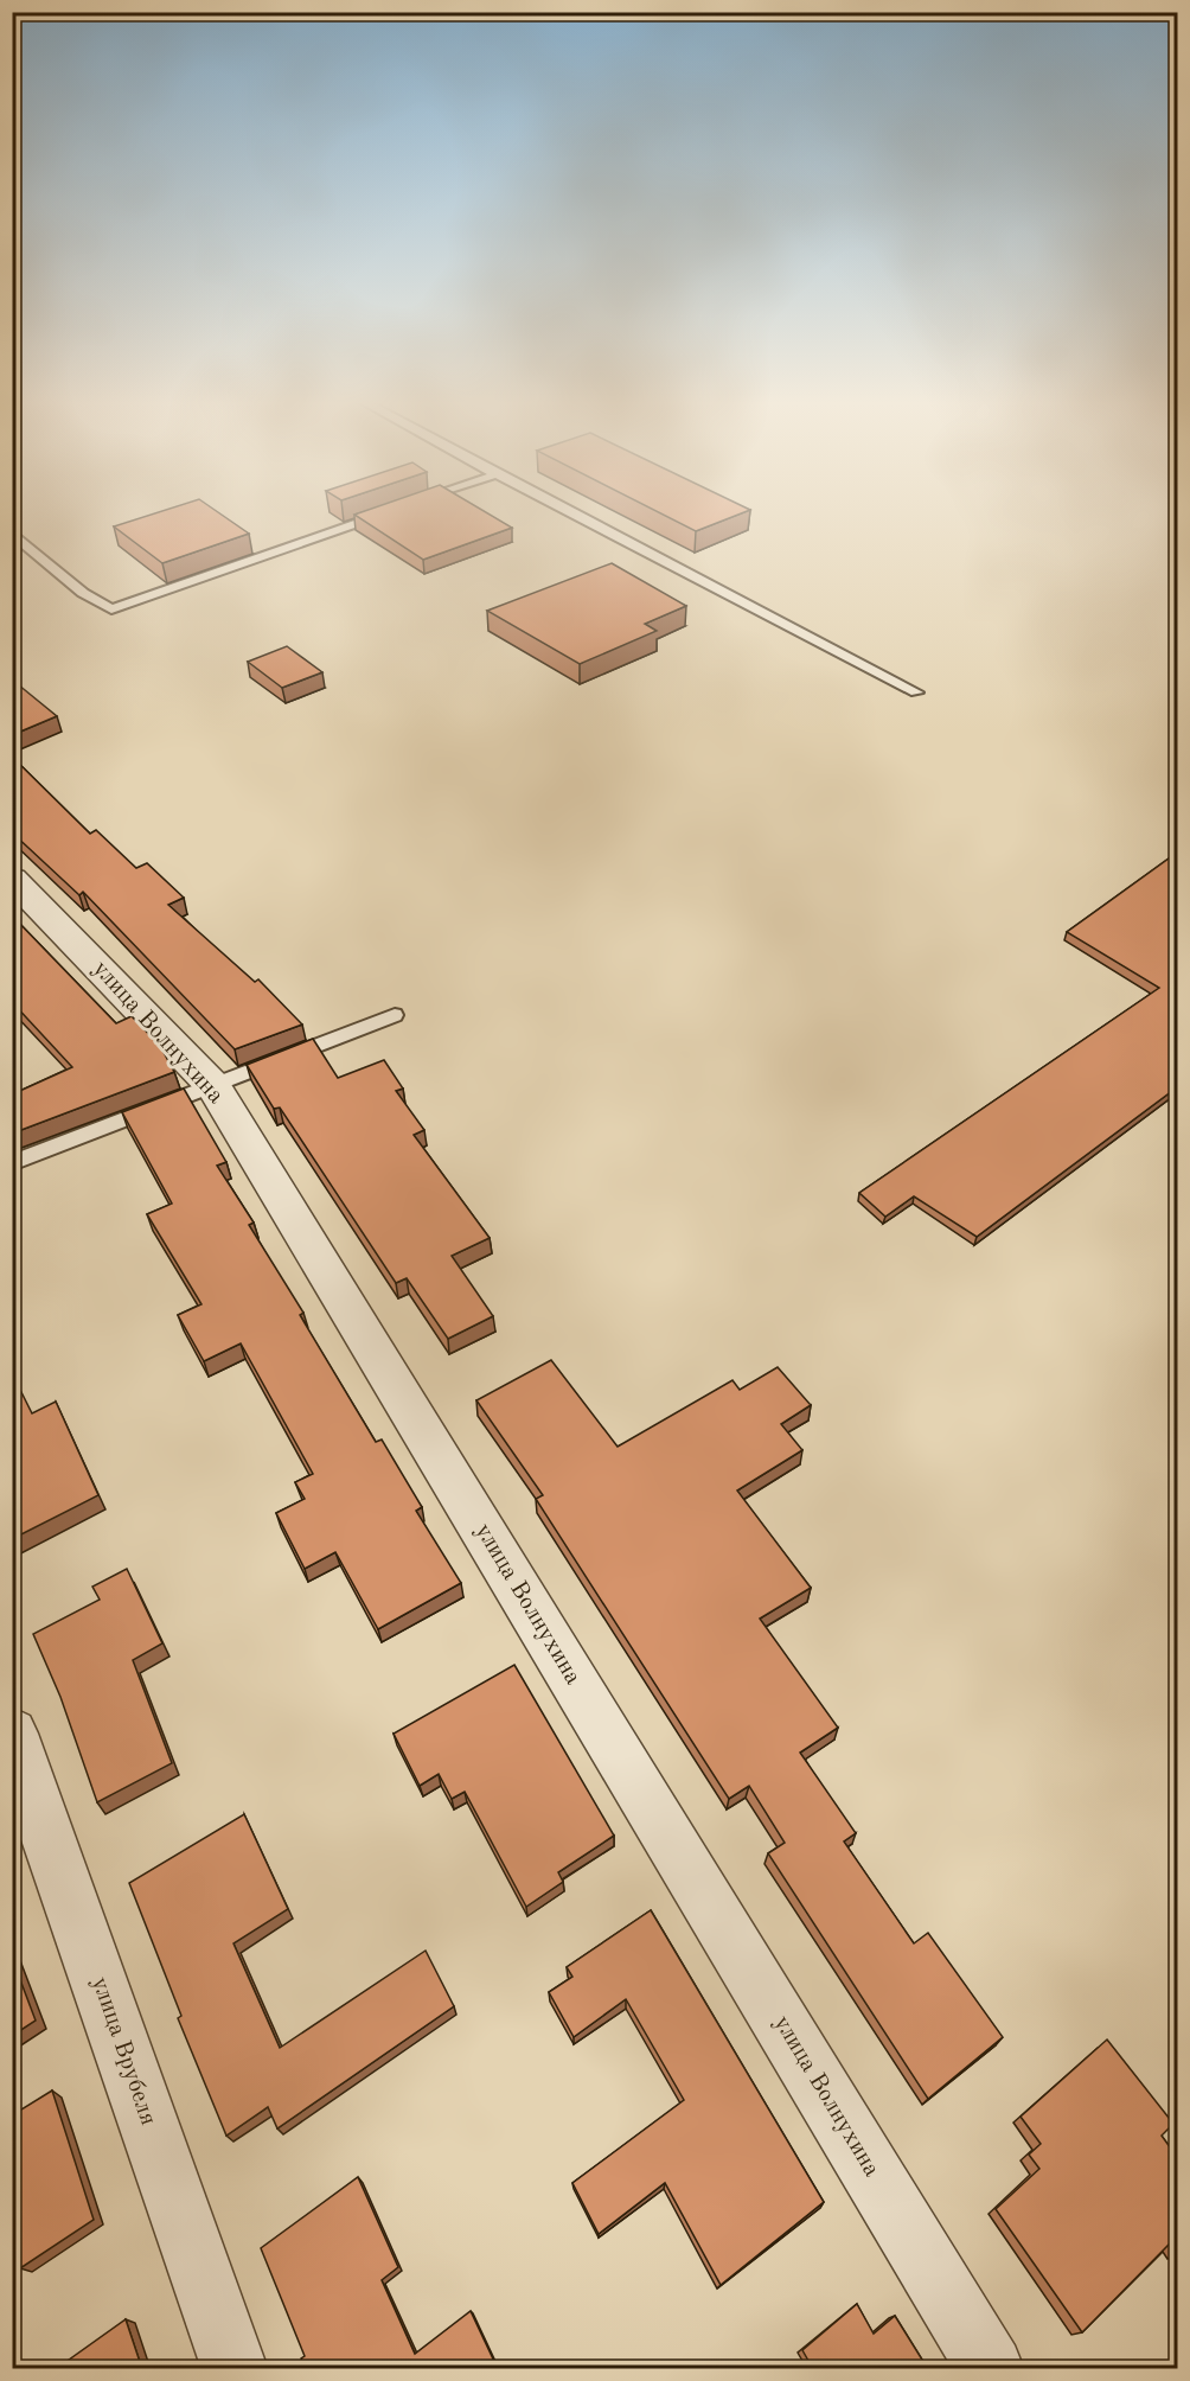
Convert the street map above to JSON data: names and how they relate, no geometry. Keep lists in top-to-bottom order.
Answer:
{
  "streets": {
    "street": ["улица Волнухина", "улица Врубеля"]
  }
}
